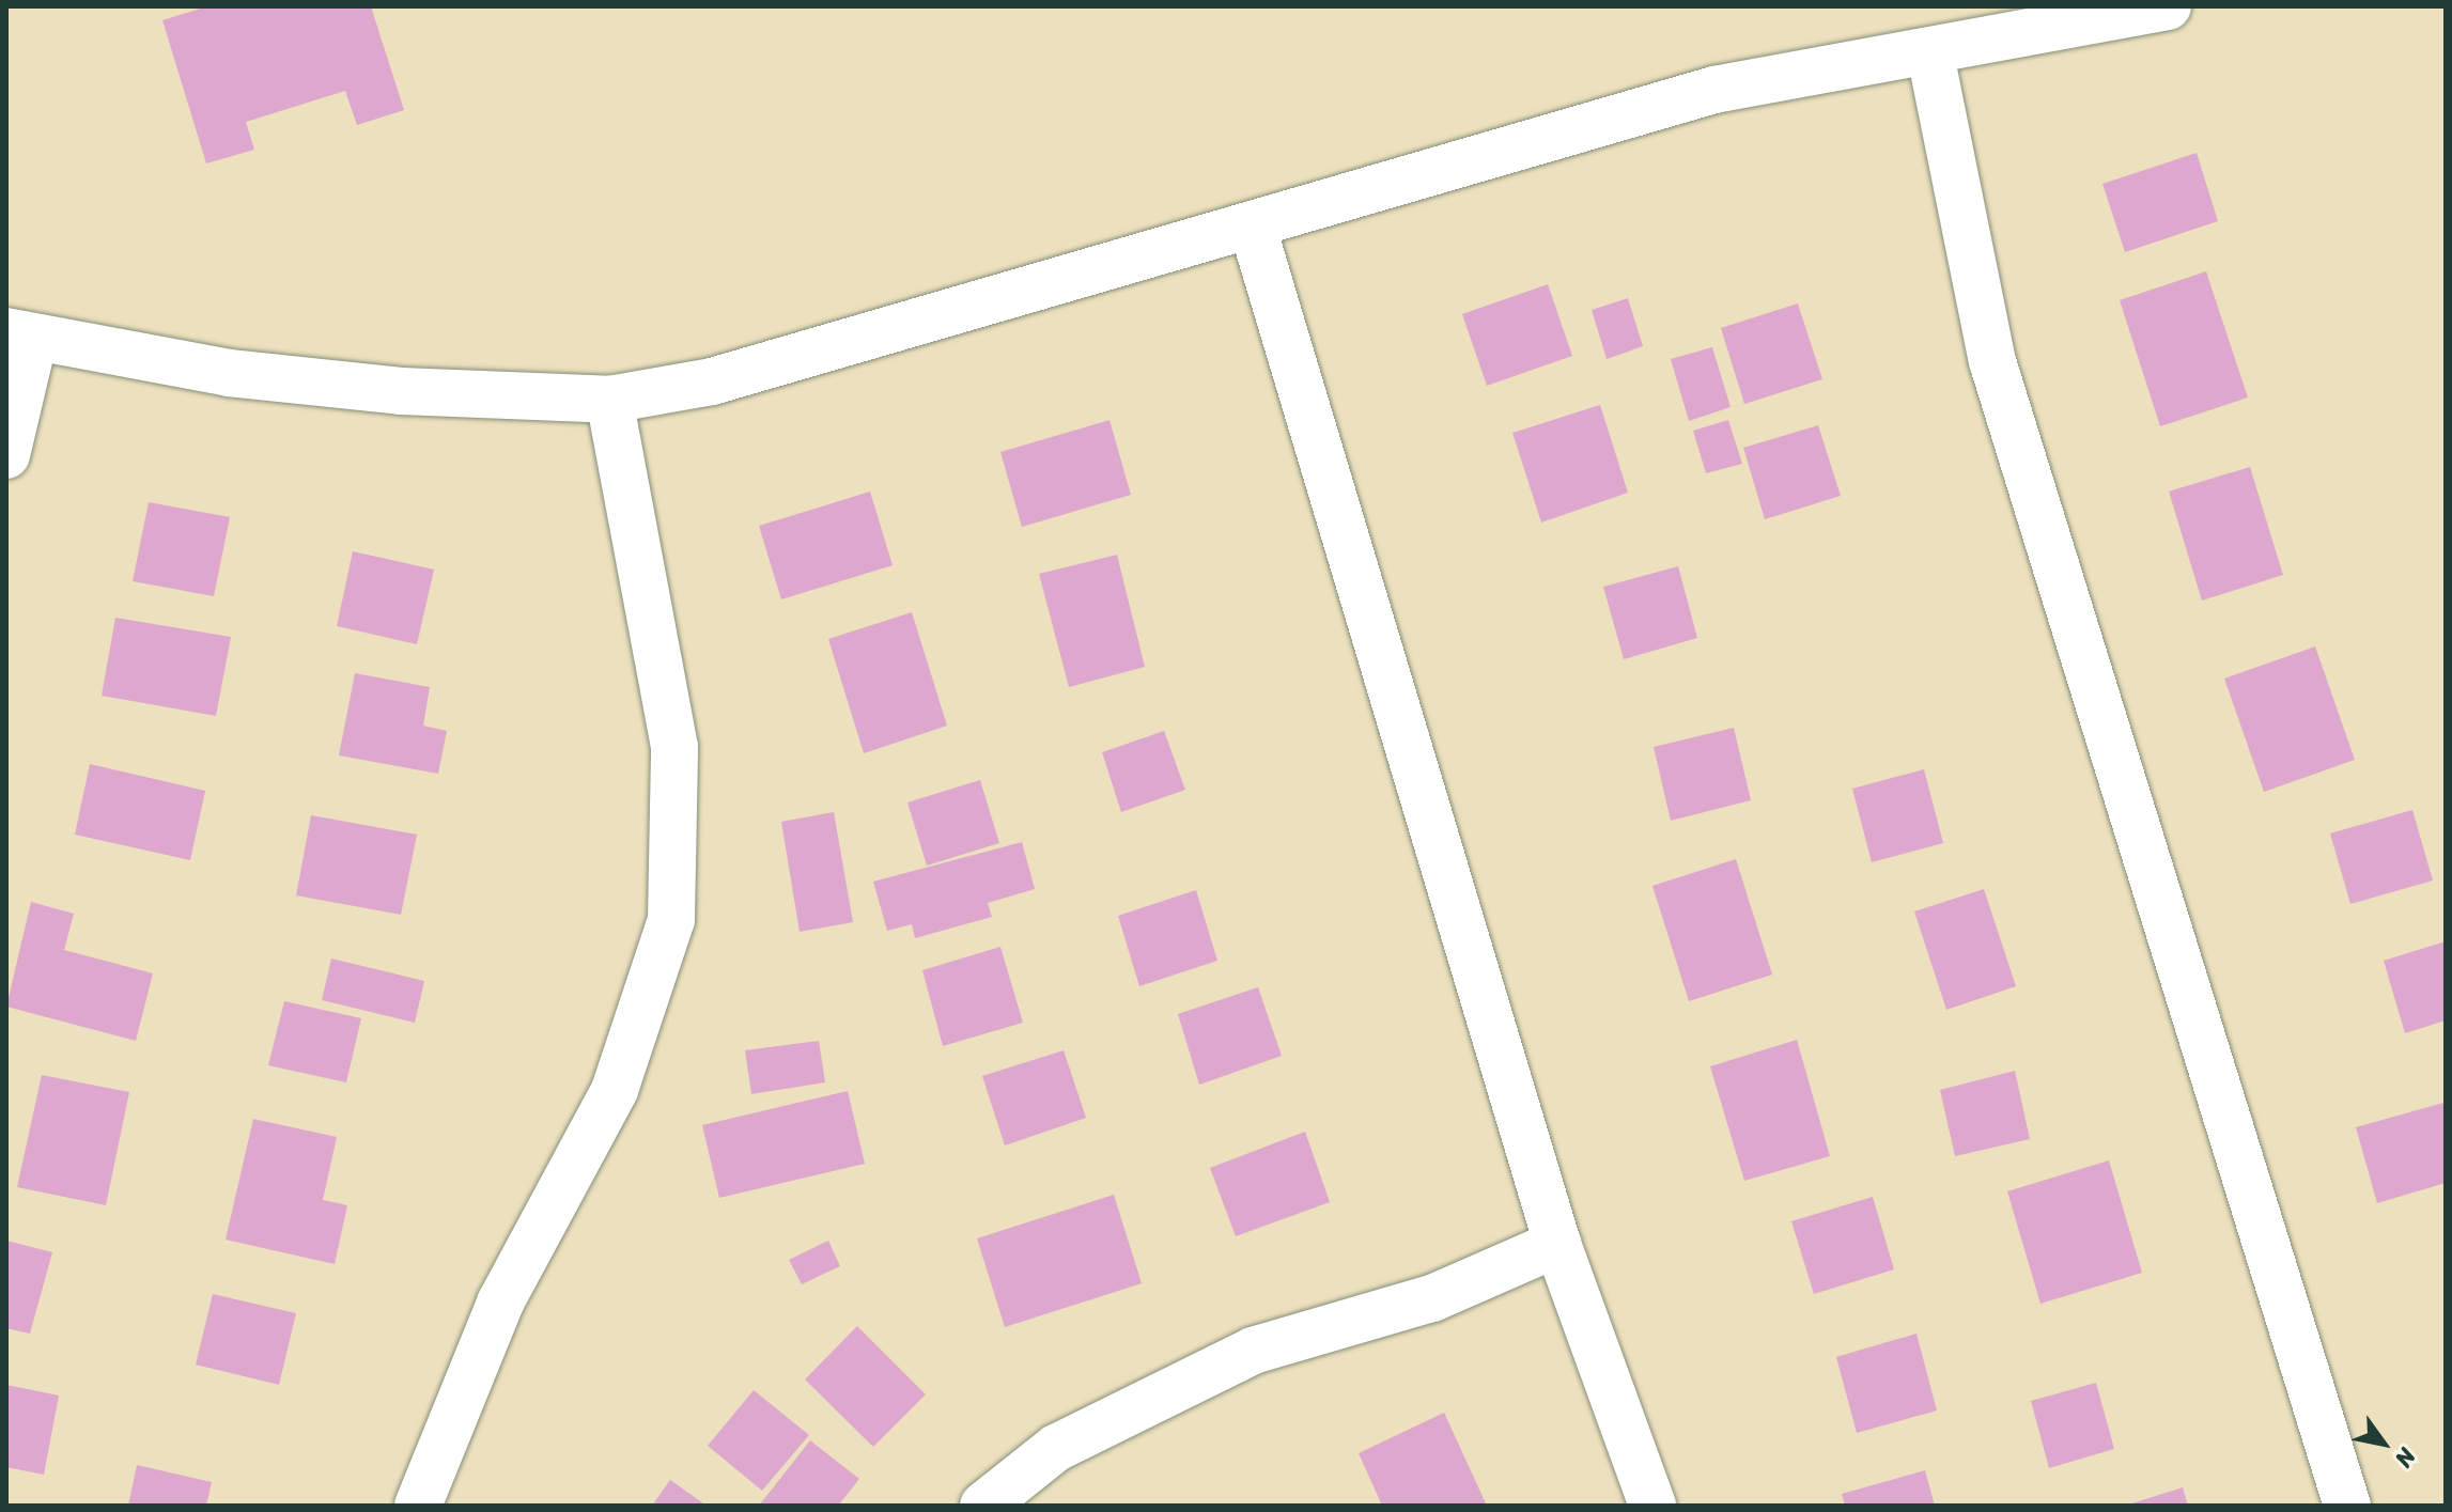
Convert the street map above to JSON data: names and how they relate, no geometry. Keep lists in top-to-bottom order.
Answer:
{
  "north": "bottom right"
}
